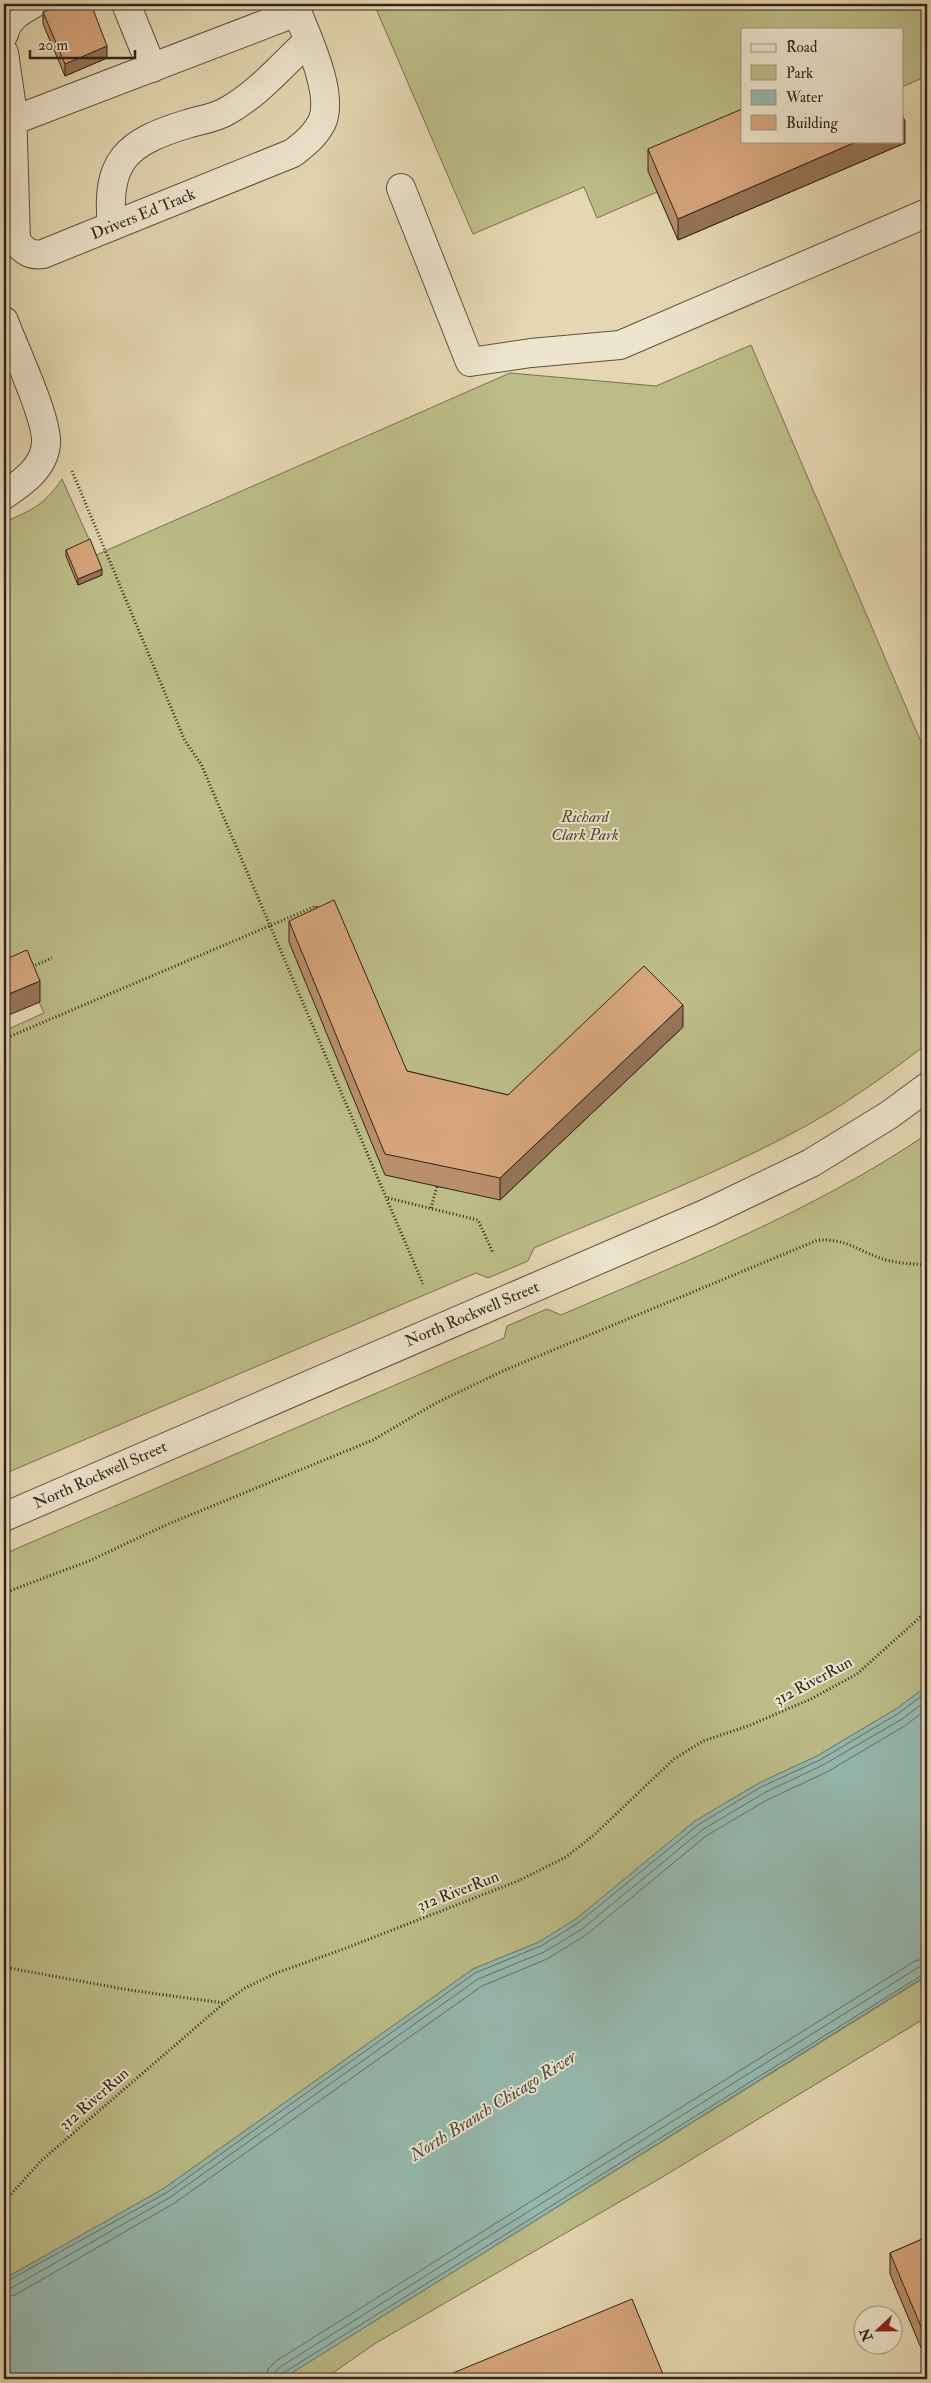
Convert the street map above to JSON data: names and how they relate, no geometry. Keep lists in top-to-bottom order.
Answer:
{
  "streets": {
    "street": ["Drivers Ed Track", "North Rockwell Street"],
    "path": ["312 RiverRun"]
  },
  "water": ["North Branch Chicago River"],
  "parks": ["Richard Clark Park"],
  "legend": [
    "Road",
    "Park",
    "Water",
    "Building"
  ],
  "scale_bar": "20 m",
  "north": "left"
}
